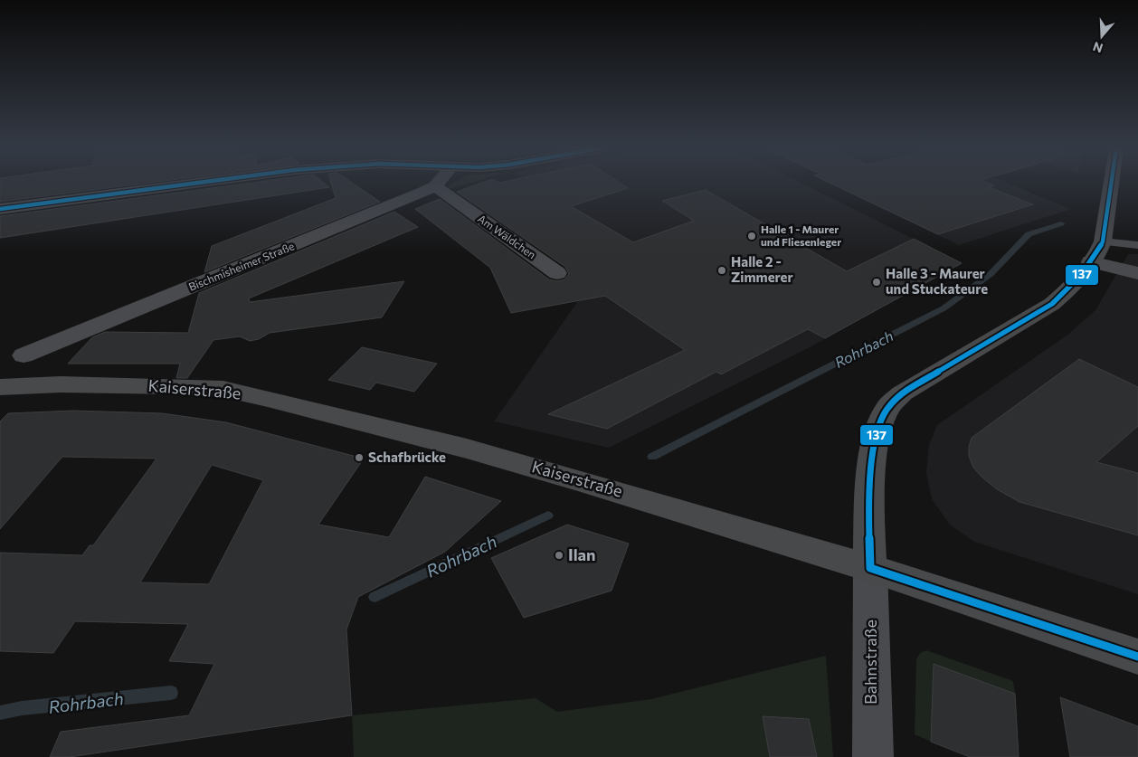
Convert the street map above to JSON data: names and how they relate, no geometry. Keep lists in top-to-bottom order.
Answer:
{
  "streets": {
    "main road": ["Kaiserstraße"],
    "street": ["Am Wäldchen", "Bischmisheimer Straße", "Bahnstraße"]
  },
  "crossings": [
    ["Am Wäldchen", "Bischmisheimer Straße"],
    ["Kaiserstraße", "Bahnstraße"]
  ],
  "water": ["Rohrbach"],
  "places": [
    "Halle 1 - Maurer und Fliesenleger",
    "Halle 2 - Zimmerer",
    "Halle 3 - Maurer und Stuckateure",
    "Schafbrücke",
    "Ilan"
  ],
  "lines": ["transit line 137"],
  "north": "bottom"
}
